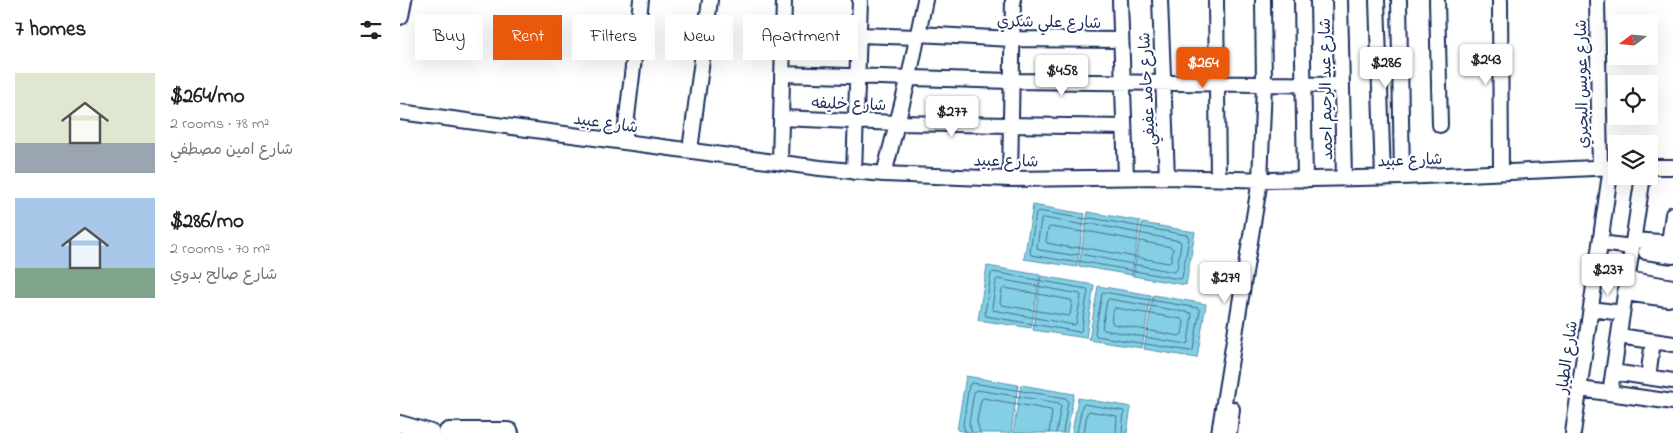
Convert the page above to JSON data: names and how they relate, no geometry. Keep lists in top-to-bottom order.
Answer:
{
  "streets": {
    "street": [
      "شارع علي شكري",
      "شارع عويس البحيري",
      "شارع حامد عفيفي",
      "شارع عبد الرحيم احمد",
      "شارع خليفه",
      "شارع عبيد",
      "شارع الطيار"
    ]
  },
  "crossings": [
    ["شارع حامد عفيفي", "شارع عبيد"],
    ["شارع عبد الرحيم احمد", "شارع عبيد"]
  ],
  "north": "left",
  "page": {
    "heading": "7 homes",
    "chip": [
      "Buy",
      "Rent",
      "Filters",
      "New",
      "Apartment"
    ],
    "price": [
      "$243",
      "$264",
      "$286",
      "$458",
      "$277",
      "$237",
      "$279"
    ],
    "list": [
      {
        "name": "$264/mo",
        "note": "2 rooms · 78 m² · شارع امين مصطفي"
      },
      {
        "name": "$286/mo",
        "note": "2 rooms · 70 m² · شارع صالح بدوي"
      }
    ]
  }
}
